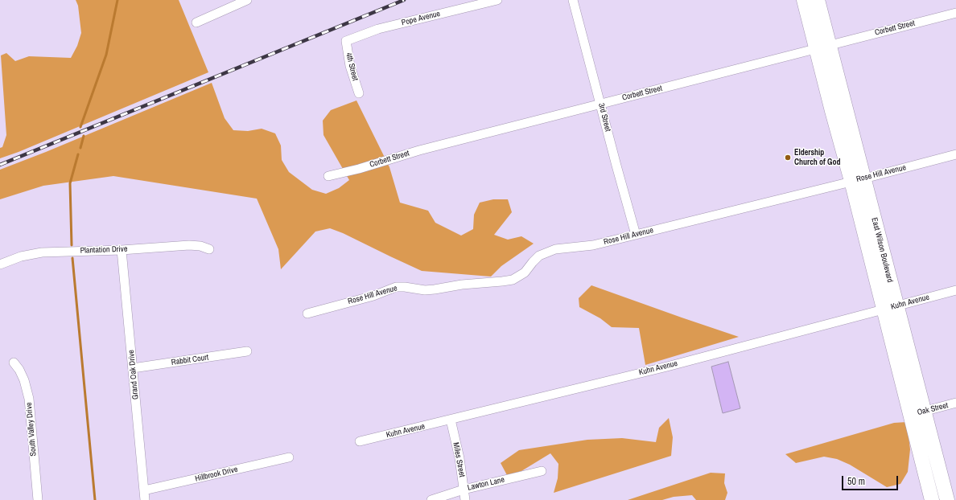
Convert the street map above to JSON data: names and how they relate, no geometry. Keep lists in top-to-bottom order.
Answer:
{
  "streets": {
    "main road": ["East Wilson Boulevard"],
    "street": [
      "Pope Avenue",
      "Corbett Street",
      "4th Street",
      "3rd Street",
      "Rose Hill Avenue",
      "Plantation Drive",
      "Kuhn Avenue",
      "Rabbit Court",
      "Grand Oak Drive",
      "Oak Street",
      "South Valley Drive",
      "Miles Street",
      "Hillbrook Drive",
      "Lawton Lane"
    ]
  },
  "crossings": [
    ["Pope Avenue", "4th Street"],
    ["Corbett Street", "3rd Street"],
    ["Corbett Street", "East Wilson Boulevard"],
    ["3rd Street", "Rose Hill Avenue"],
    ["Rose Hill Avenue", "East Wilson Boulevard"],
    ["Plantation Drive", "Grand Oak Drive"],
    ["East Wilson Boulevard", "Kuhn Avenue"],
    ["East Wilson Boulevard", "Oak Street"],
    ["Kuhn Avenue", "Miles Street"],
    ["Rabbit Court", "Grand Oak Drive"],
    ["Grand Oak Drive", "Hillbrook Drive"],
    ["Miles Street", "Lawton Lane"]
  ],
  "places": ["Eldership Church of God"],
  "scale_bar": "50 m"
}
